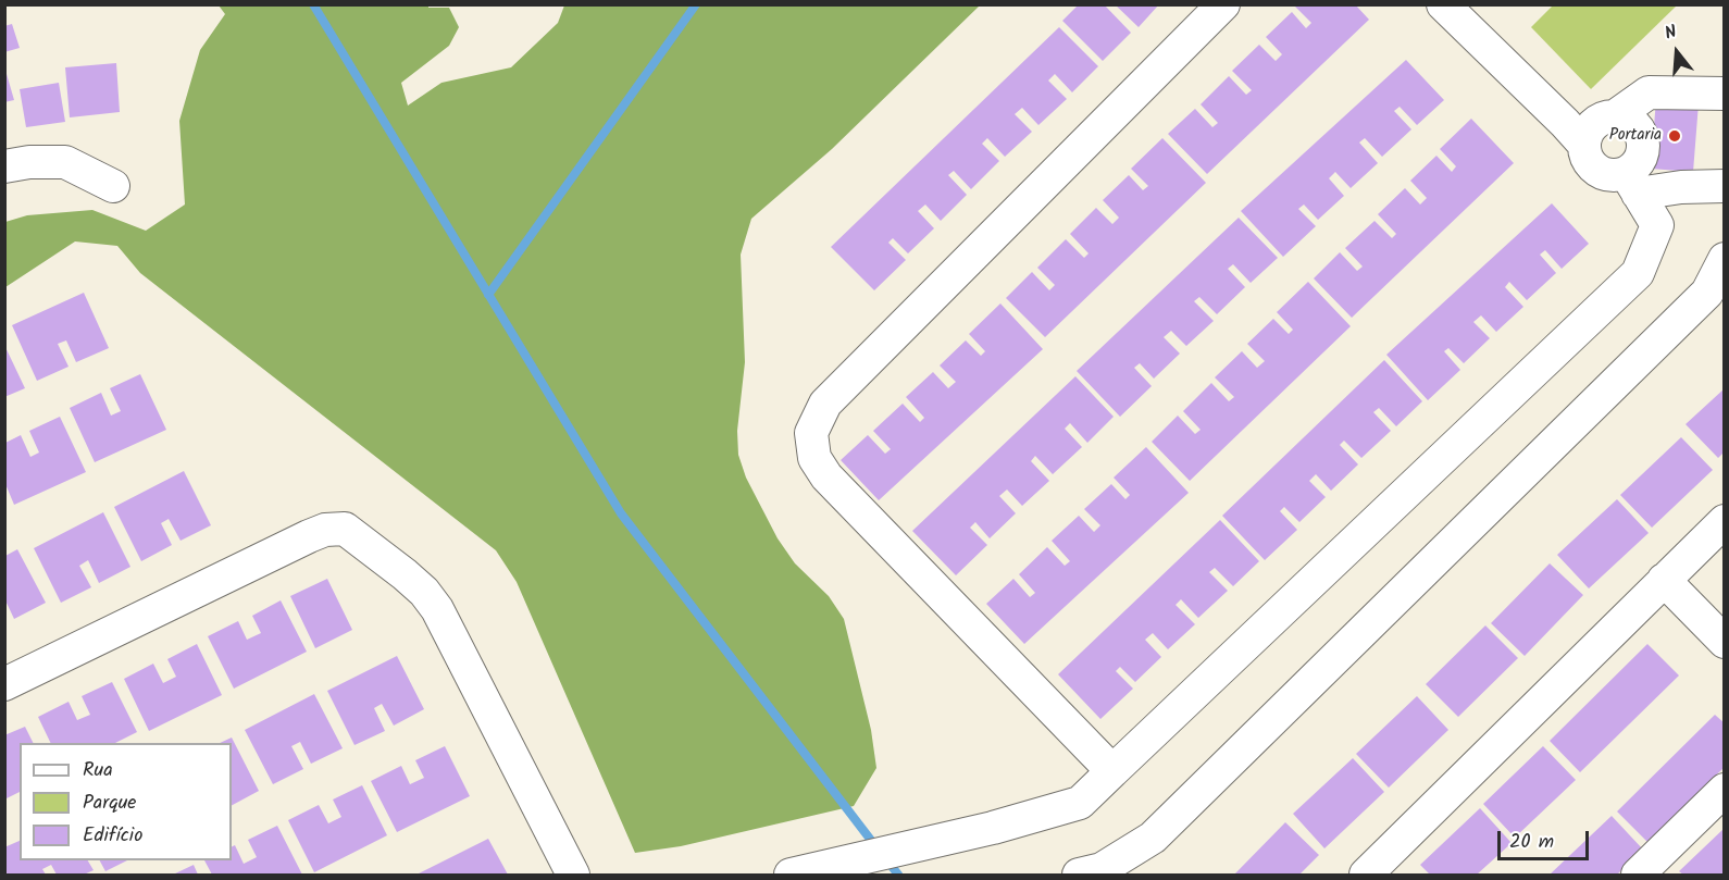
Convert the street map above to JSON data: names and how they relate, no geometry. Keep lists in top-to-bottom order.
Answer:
{
  "places": ["Portaria"],
  "legend": ["Rua", "Parque", "Edifício"],
  "scale_bar": "20 m",
  "north": "top"
}
